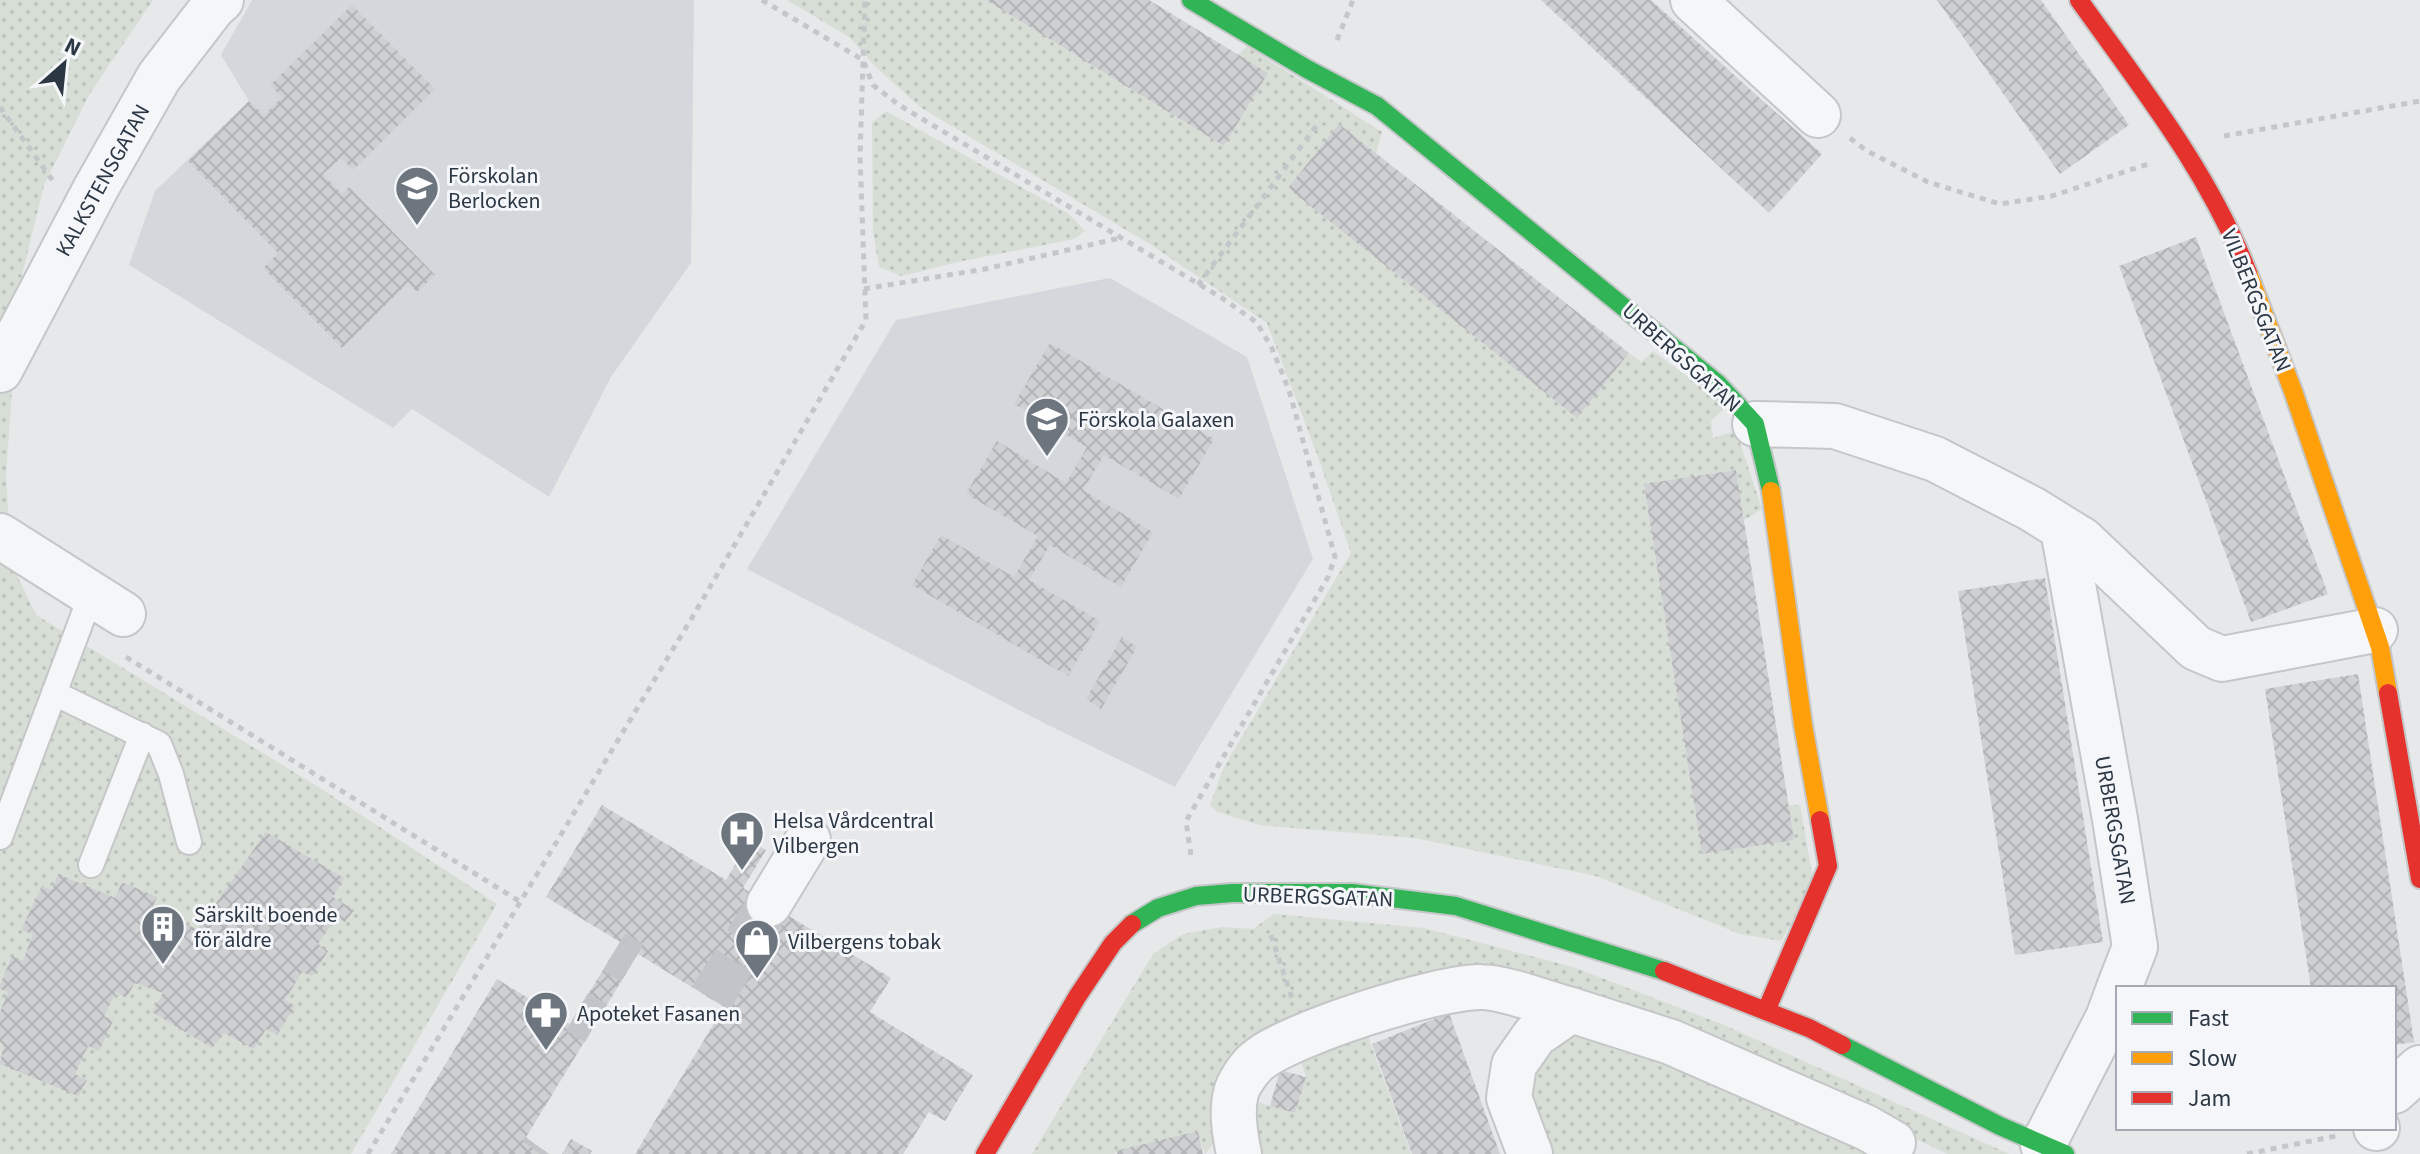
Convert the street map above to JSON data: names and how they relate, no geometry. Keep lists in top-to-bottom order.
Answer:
{
  "streets": {
    "street": ["KALKSTENSGATAN", "VILBERGSGATAN", "URBERGSGATAN"]
  },
  "places": {
    "school or university": ["Förskolan Berlocken", "Förskola Galaxen"],
    "hospital": ["Helsa Vårdcentral Vilbergen"],
    "building": ["Särskilt boende för äldre"],
    "shop": ["Vilbergens tobak"],
    "pharmacy": ["Apoteket Fasanen"]
  },
  "legend": ["Fast", "Slow", "Jam"],
  "north": "top right"
}
